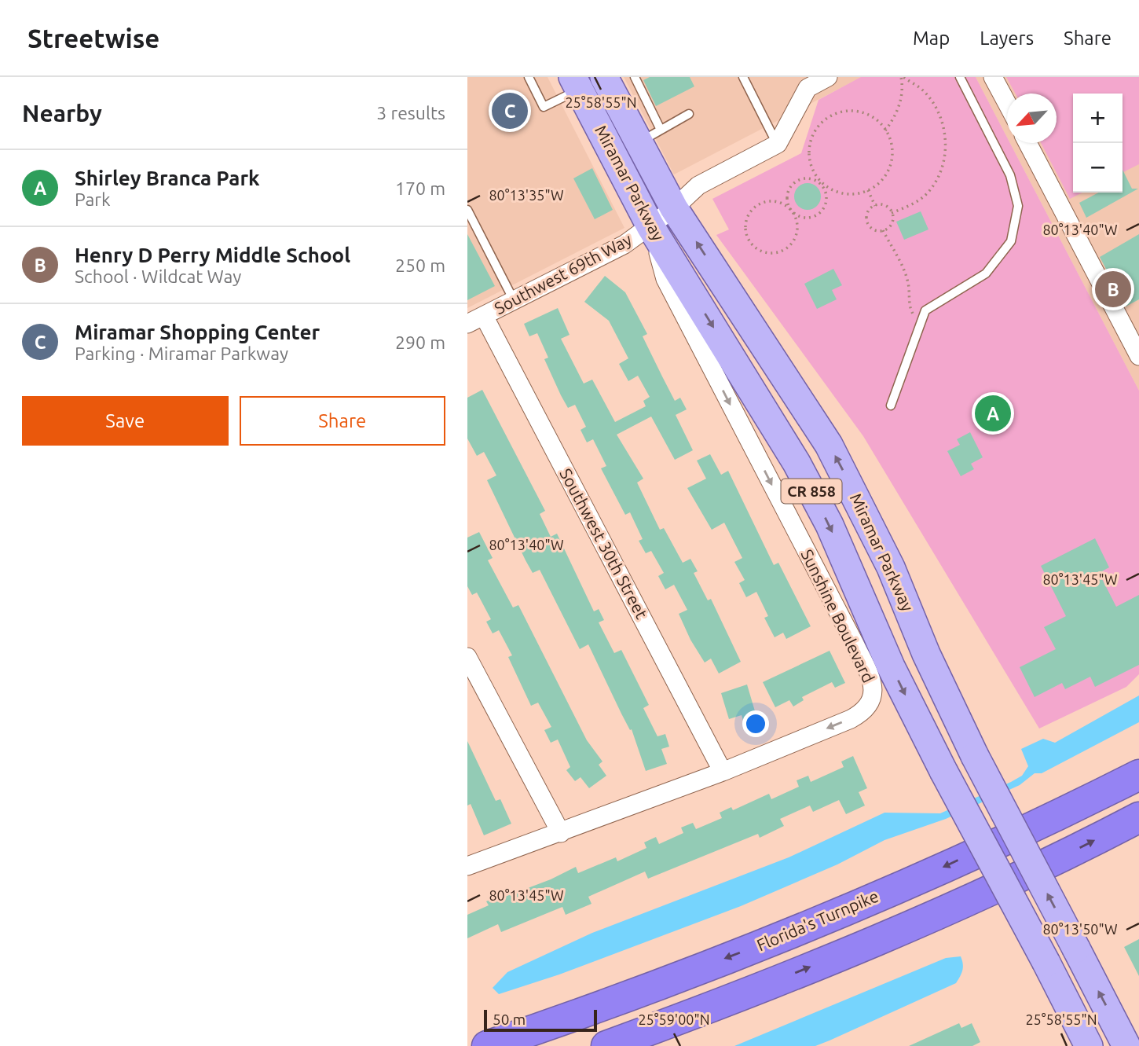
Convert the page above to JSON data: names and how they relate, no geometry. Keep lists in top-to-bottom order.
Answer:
{
  "streets": {
    "highway": ["Florida's Turnpike"],
    "main road": ["Miramar Parkway", "CR 858"],
    "street": ["Southwest 69th Way", "Southwest 30th Street", "Sunshine Boulevard"]
  },
  "crossings": [
    ["Miramar Parkway", "Southwest 69th Way"],
    ["Miramar Parkway", "Sunshine Boulevard"],
    ["Southwest 69th Way", "Southwest 30th Street"],
    ["Southwest 69th Way", "Sunshine Boulevard"],
    ["Southwest 30th Street", "Sunshine Boulevard"]
  ],
  "scale_bar": "50 m",
  "north": "bottom left",
  "page": {
    "header": "Streetwise",
    "nav": ["Map", "Layers", "Share"],
    "heading": ["Nearby", "3 results"],
    "pins": ["C", "B", "A"],
    "map_buttons": ["+", "−"],
    "list": [
      {
        "mark": "A",
        "name": "Shirley Branca Park",
        "note": "Park",
        "value": "170 m"
      },
      {
        "mark": "B",
        "name": "Henry D Perry Middle School",
        "note": "School · Wildcat Way",
        "value": "250 m"
      },
      {
        "mark": "C",
        "name": "Miramar Shopping Center",
        "note": "Parking · Miramar Parkway",
        "value": "290 m"
      }
    ],
    "buttons": ["Save", "Share"],
    "scale": "50 m"
  },
  "coordinates": [
    "25°58'55\"N",
    "80°13'35\"W",
    "80°13'40\"W",
    "80°13'45\"W",
    "80°13'50\"W",
    "25°59'00\"N"
  ]
}
